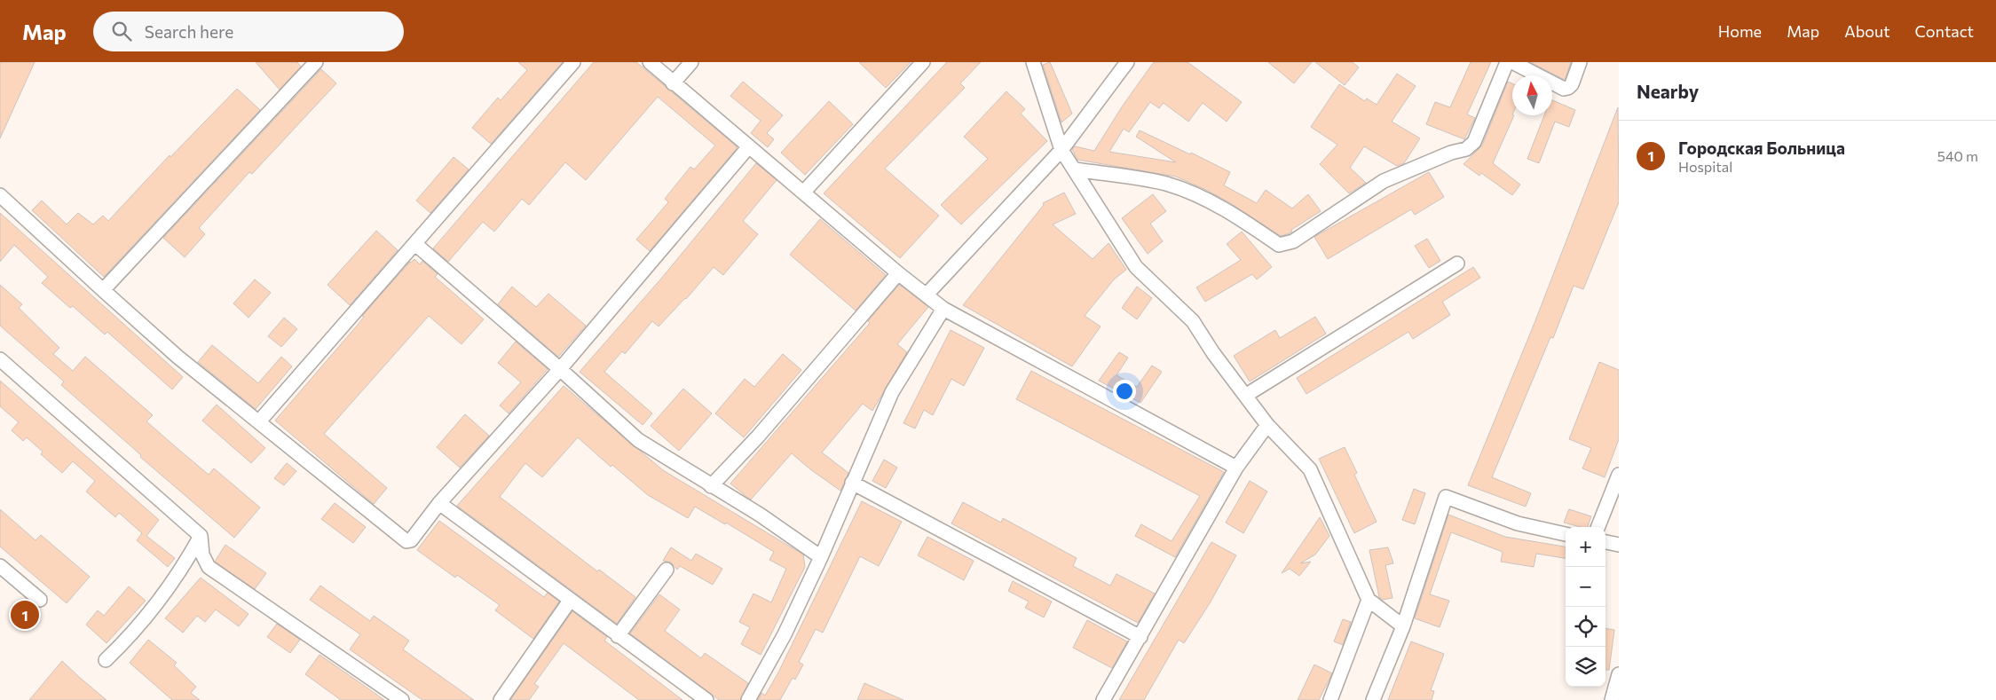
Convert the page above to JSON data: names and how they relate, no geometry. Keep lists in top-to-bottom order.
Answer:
{
  "north": "top",
  "page": {
    "header": "Map",
    "search": "Search here",
    "nav": [
      "Home",
      "Map",
      "About",
      "Contact"
    ],
    "heading": "Nearby",
    "list": [
      {
        "mark": "1",
        "name": "Городская Больница",
        "note": "Hospital",
        "value": "540 m"
      }
    ],
    "map_buttons": ["+", "−"],
    "pins": "1"
  }
}
